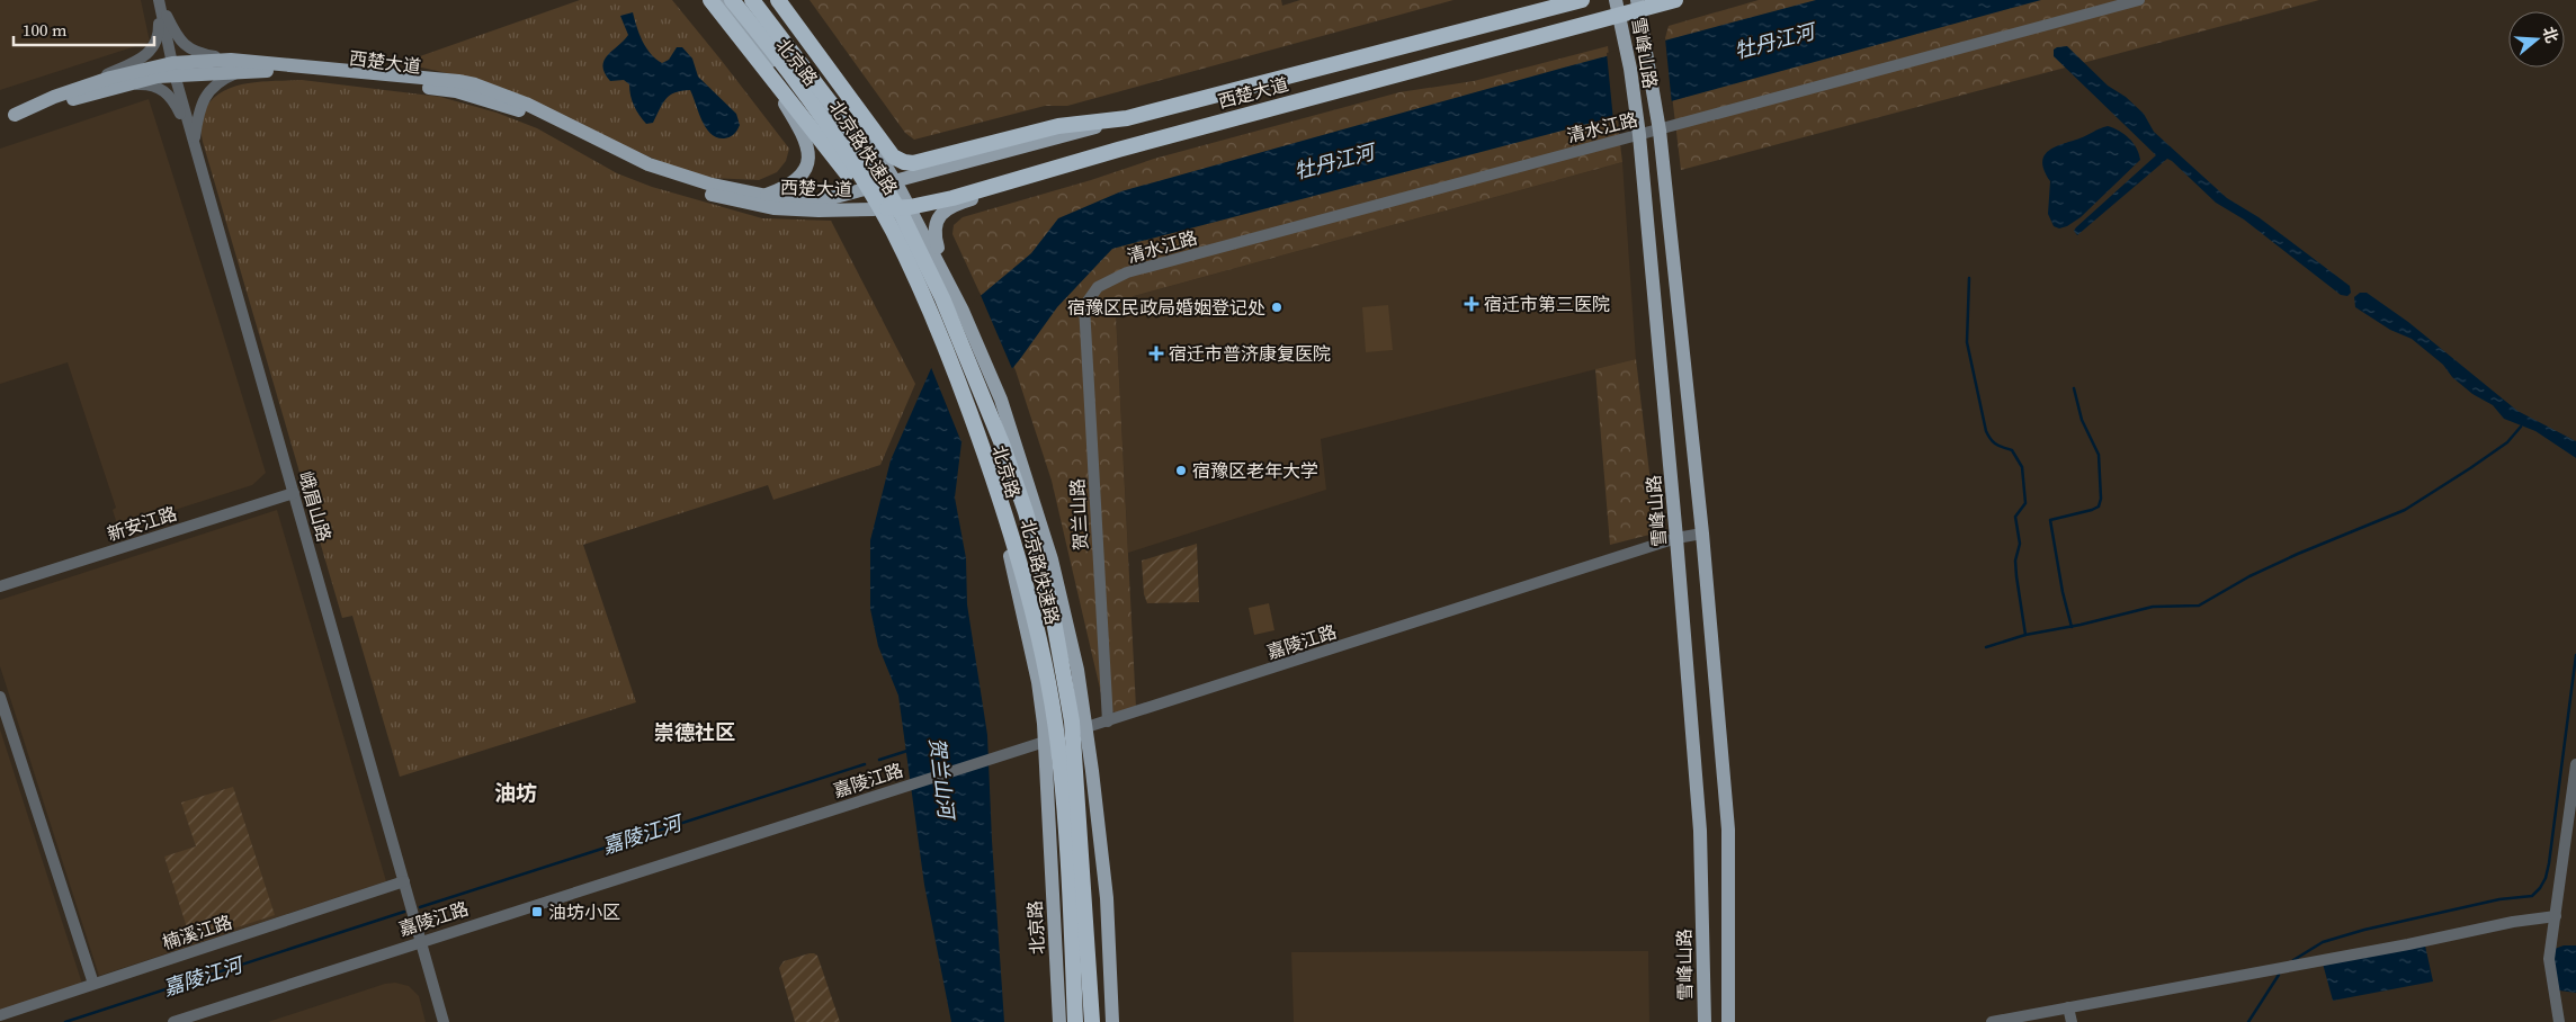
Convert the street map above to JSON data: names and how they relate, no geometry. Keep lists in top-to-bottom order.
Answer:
{
  "streets": {
    "highway": ["西楚大道", "北京路快速路"],
    "main road": ["雪峰山路", "北京路"],
    "street": [
      "清水江路",
      "峨眉山路",
      "贺兰山路",
      "新安江路",
      "嘉陵江路",
      "楠溪江路"
    ]
  },
  "crossings": [
    ["雪峰山路", "西楚大道"],
    ["雪峰山路", "清水江路"],
    ["雪峰山路", "嘉陵江路"],
    ["西楚大道", "北京路"],
    ["西楚大道", "峨眉山路"],
    ["北京路", "嘉陵江路"],
    ["清水江路", "贺兰山路"],
    ["峨眉山路", "新安江路"],
    ["峨眉山路", "嘉陵江路"],
    ["峨眉山路", "楠溪江路"],
    ["贺兰山路", "嘉陵江路"]
  ],
  "districts": ["崇德社区", "油坊"],
  "water": ["牡丹江河", "贺兰山河", "嘉陵江河"],
  "places": {
    "health": ["宿迁市第三医院", "宿迁市普济康复医院"],
    "other": ["宿豫区民政局婚姻登记处", "宿豫区老年大学"],
    "transit": ["油坊小区"]
  },
  "scale_bar": "100 m",
  "north": "right"
}
